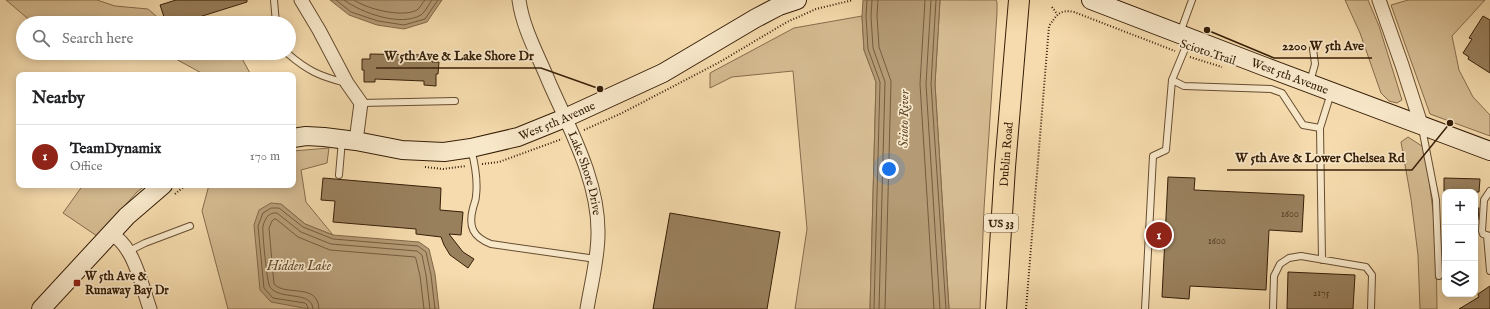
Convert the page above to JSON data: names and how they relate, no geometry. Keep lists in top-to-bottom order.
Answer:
{
  "streets": {
    "main road": ["West 5th Avenue", "Dublin Road", "US 33"],
    "street": ["Lake Shore Drive"],
    "path": ["Scioto Trail"]
  },
  "crossings": [
    ["Scioto Trail", "West 5th Avenue"],
    ["West 5th Avenue", "Lake Shore Drive"]
  ],
  "water": ["Scioto River", "Hidden Lake"],
  "places": {
    "other": ["2200 W 5th Ave", "W 5th Ave & Lake Shore Dr", "W 5th Ave & Lower Chelsea Rd"],
    "transit": ["W 5th Ave & Runaway Bay Dr"]
  },
  "house_numbers": ["1600", "1600", "2175"],
  "page": {
    "search": "Search here",
    "heading": "Nearby",
    "list": [
      {
        "mark": "1",
        "name": "TeamDynamix",
        "note": "Office",
        "value": "170 m"
      }
    ],
    "map_buttons": ["+", "−"],
    "pins": "1"
  }
}
